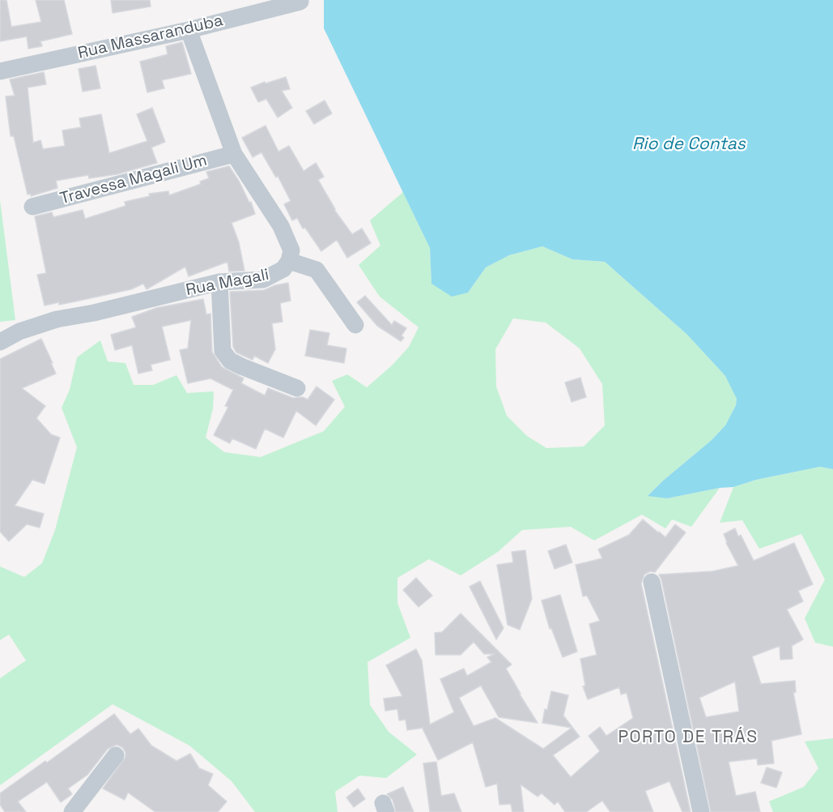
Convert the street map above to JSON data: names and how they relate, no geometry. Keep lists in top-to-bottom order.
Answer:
{
  "streets": {
    "street": ["Rua Massaranduba", "Travessa Magali Um", "Rua Magali"]
  },
  "crossings": [
    ["Rua Massaranduba", "Rua Magali"],
    ["Travessa Magali Um", "Rua Magali"]
  ],
  "districts": ["PORTO DE TRÁS"],
  "water": ["Rio de Contas"]
}
